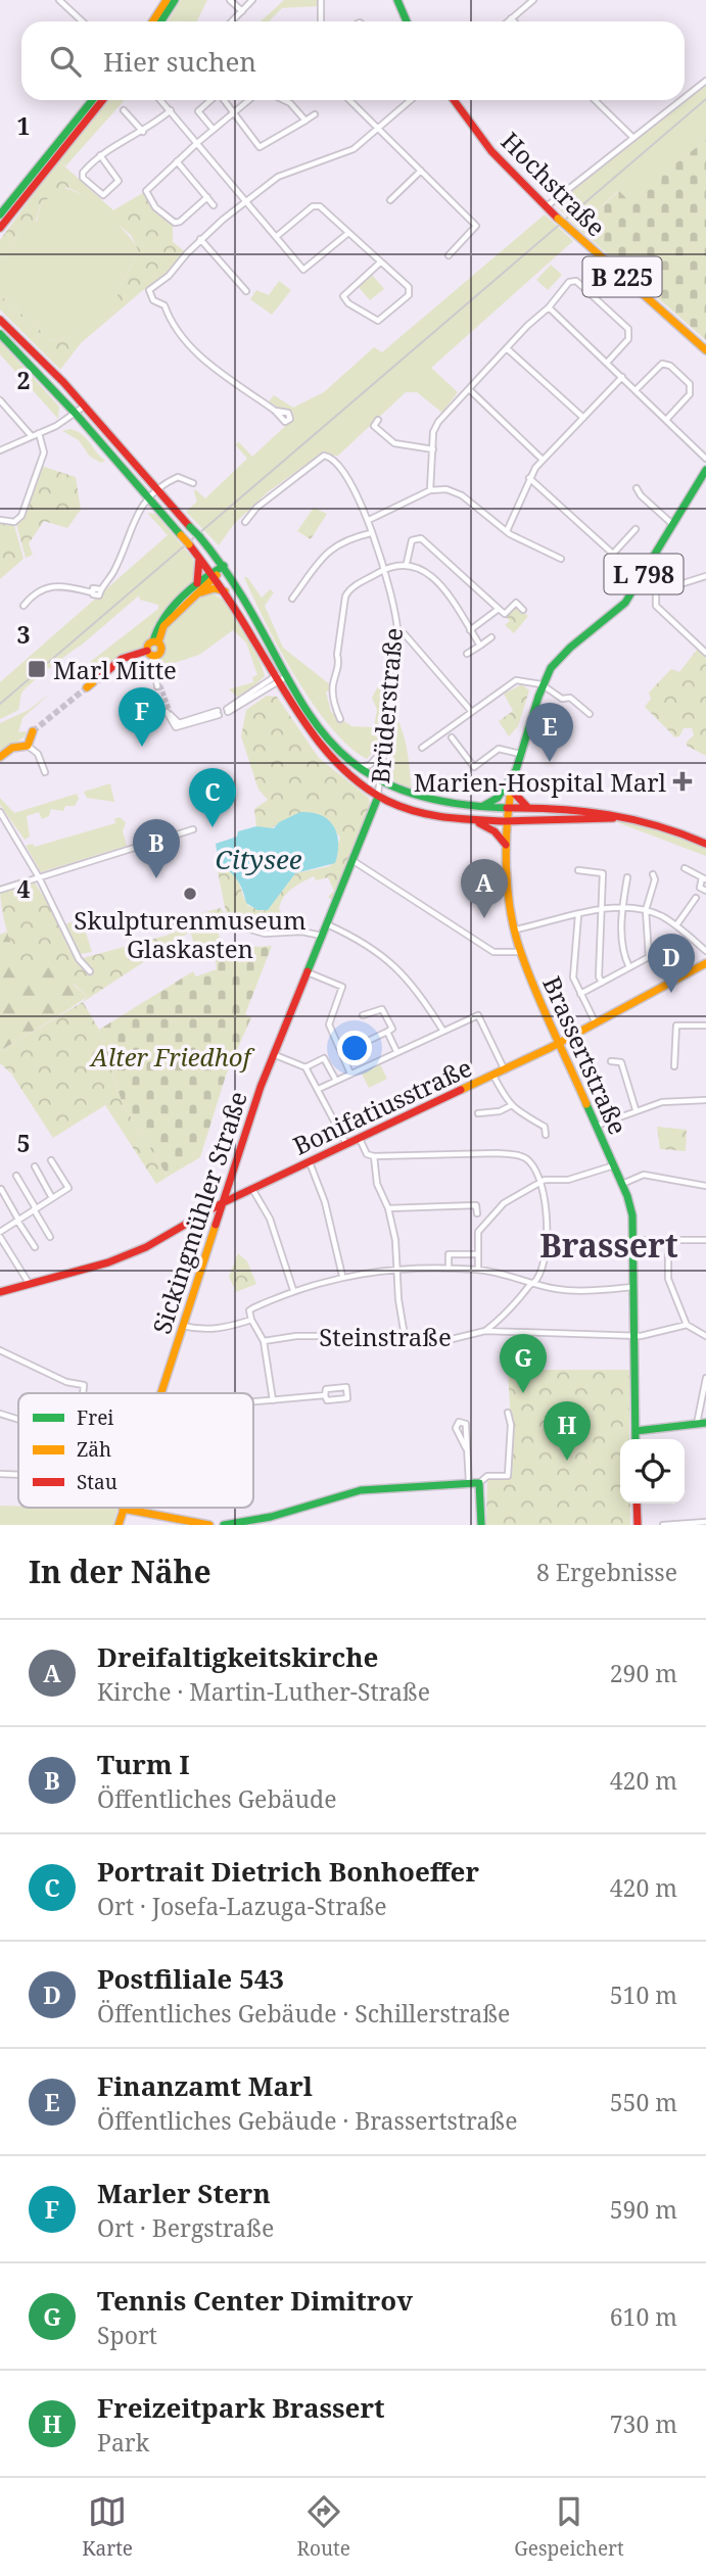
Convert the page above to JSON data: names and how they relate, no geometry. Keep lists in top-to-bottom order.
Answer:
{
  "streets": {
    "main road": [
      "Hochstraße",
      "B 225",
      "L 798",
      "Brassertstraße",
      "Bonifatiusstraße",
      "Sickingmühler Straße"
    ],
    "street": ["Brüderstraße", "Steinstraße"]
  },
  "crossings": [
    ["L 798", "Brassertstraße"],
    ["Brüderstraße", "Sickingmühler Straße"],
    ["Brassertstraße", "Bonifatiusstraße"],
    ["Brassertstraße", "Steinstraße"],
    ["Bonifatiusstraße", "Sickingmühler Straße"]
  ],
  "districts": ["Brassert"],
  "water": ["Citysee"],
  "parks": ["Alter Friedhof"],
  "places": {
    "transit": ["Marl Mitte"],
    "health": ["Marien-Hospital Marl"],
    "other": ["Skulpturenmuseum Glaskasten"]
  },
  "legend": ["Frei", "Zäh", "Stau"],
  "page": {
    "search": "Hier suchen",
    "pins": [
      "F",
      "E",
      "C",
      "B",
      "A",
      "D",
      "G",
      "H"
    ],
    "heading": ["In der Nähe", "8 Ergebnisse"],
    "list": [
      {
        "mark": "A",
        "name": "Dreifaltigkeitskirche",
        "note": "Kirche · Martin-Luther-Straße",
        "value": "290 m"
      },
      {
        "mark": "B",
        "name": "Turm I",
        "note": "Öffentliches Gebäude",
        "value": "420 m"
      },
      {
        "mark": "C",
        "name": "Portrait Dietrich Bonhoeffer",
        "note": "Ort · Josefa-Lazuga-Straße",
        "value": "420 m"
      },
      {
        "mark": "D",
        "name": "Postfiliale 543",
        "note": "Öffentliches Gebäude · Schillerstraße",
        "value": "510 m"
      },
      {
        "mark": "E",
        "name": "Finanzamt Marl",
        "note": "Öffentliches Gebäude · Brassertstraße",
        "value": "550 m"
      },
      {
        "mark": "F",
        "name": "Marler Stern",
        "note": "Ort · Bergstraße",
        "value": "590 m"
      },
      {
        "mark": "G",
        "name": "Tennis Center Dimitrov",
        "note": "Sport",
        "value": "610 m"
      },
      {
        "mark": "H",
        "name": "Freizeitpark Brassert",
        "note": "Park",
        "value": "730 m"
      }
    ],
    "nav": ["Karte", "Route", "Gespeichert"]
  },
  "grid": {
    "rows": [
      "1",
      "2",
      "3",
      "4",
      "5"
    ]
  }
}
